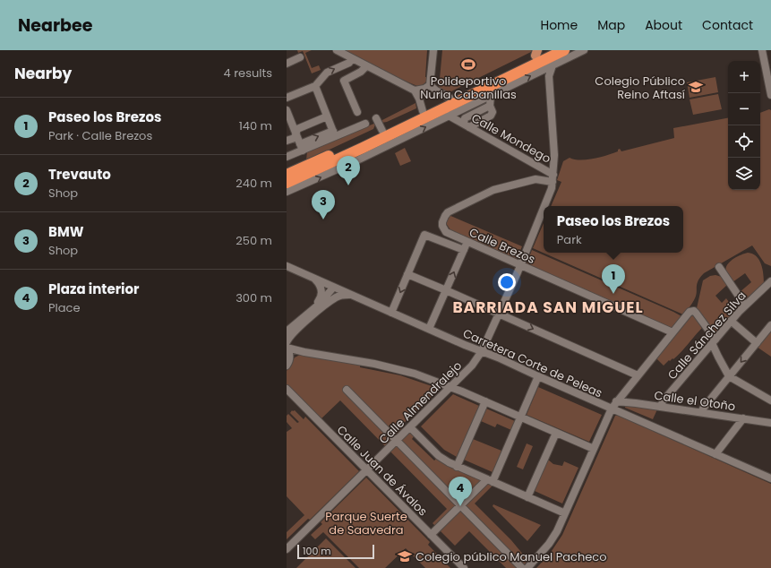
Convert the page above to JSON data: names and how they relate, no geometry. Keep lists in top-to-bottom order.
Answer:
{
  "streets": {
    "street": [
      "Calle Mondego",
      "Calle Brezos",
      "Calle Sánchez Silva",
      "Carretera Corte de Peleas",
      "Calle el Otoño",
      "Calle Almendralejo",
      "Calle Juan de Ávalos"
    ]
  },
  "crossings": [
    ["Calle Mondego", "Calle Brezos"],
    ["Calle Sánchez Silva", "Calle el Otoño"],
    ["Carretera Corte de Peleas", "Calle Almendralejo"],
    ["Calle Almendralejo", "Calle Juan de Ávalos"]
  ],
  "districts": ["BARRIADA SAN MIGUEL"],
  "parks": ["Parque Suerte de Saavedra"],
  "places": {
    "sports": ["Polideportivo Nuria Cabanillas"],
    "school or university": ["Colegio Público Reino Aftasí", "Colegio público Manuel Pacheco"]
  },
  "scale_bar": "100 m",
  "page": {
    "header": "Nearbee",
    "nav": [
      "Home",
      "Map",
      "About",
      "Contact"
    ],
    "heading": ["Nearby", "4 results"],
    "map_buttons": ["+", "−"],
    "list": [
      {
        "mark": "1",
        "name": "Paseo los Brezos",
        "note": "Park · Calle Brezos",
        "value": "140 m"
      },
      {
        "mark": "2",
        "name": "Trevauto",
        "note": "Shop",
        "value": "240 m"
      },
      {
        "mark": "3",
        "name": "BMW",
        "note": "Shop",
        "value": "250 m"
      },
      {
        "mark": "4",
        "name": "Plaza interior",
        "note": "Place",
        "value": "300 m"
      }
    ],
    "pins": [
      "2",
      "3",
      "1",
      "4"
    ],
    "popup": ["Paseo los Brezos", "Park"],
    "scale": "100 m"
  }
}
